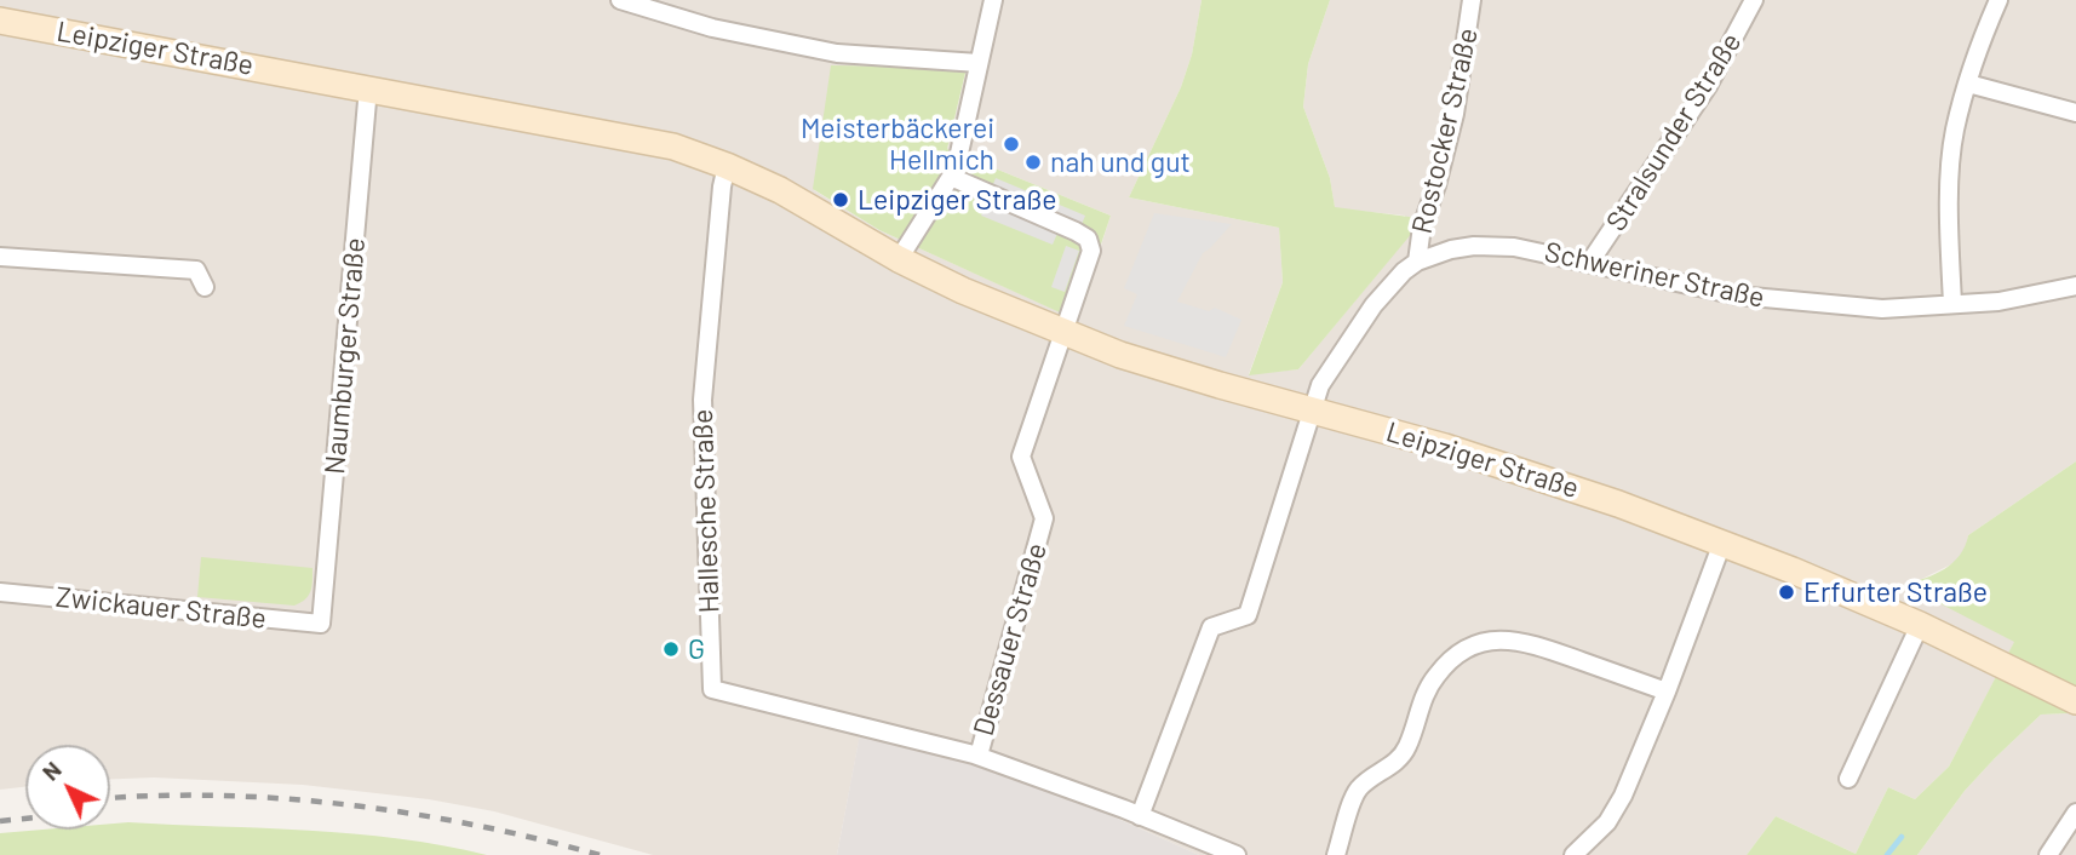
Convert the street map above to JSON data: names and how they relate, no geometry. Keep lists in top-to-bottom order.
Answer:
{
  "streets": {
    "main road": ["Leipziger Straße"],
    "street": [
      "Rostocker Straße",
      "Stralsunder Straße",
      "Schweriner Straße",
      "Naumburger Straße",
      "Hallesche Straße",
      "Zwickauer Straße",
      "Dessauer Straße"
    ]
  },
  "crossings": [
    ["Leipziger Straße", "Schweriner Straße"],
    ["Leipziger Straße", "Naumburger Straße"],
    ["Leipziger Straße", "Hallesche Straße"],
    ["Leipziger Straße", "Dessauer Straße"],
    ["Rostocker Straße", "Schweriner Straße"],
    ["Stralsunder Straße", "Schweriner Straße"],
    ["Naumburger Straße", "Zwickauer Straße"],
    ["Hallesche Straße", "Dessauer Straße"]
  ],
  "places": [
    "Meisterbäckerei Hellmich",
    "nah und gut",
    "Leipziger Straße",
    "Erfurter Straße",
    "G"
  ],
  "north": "top left"
}
